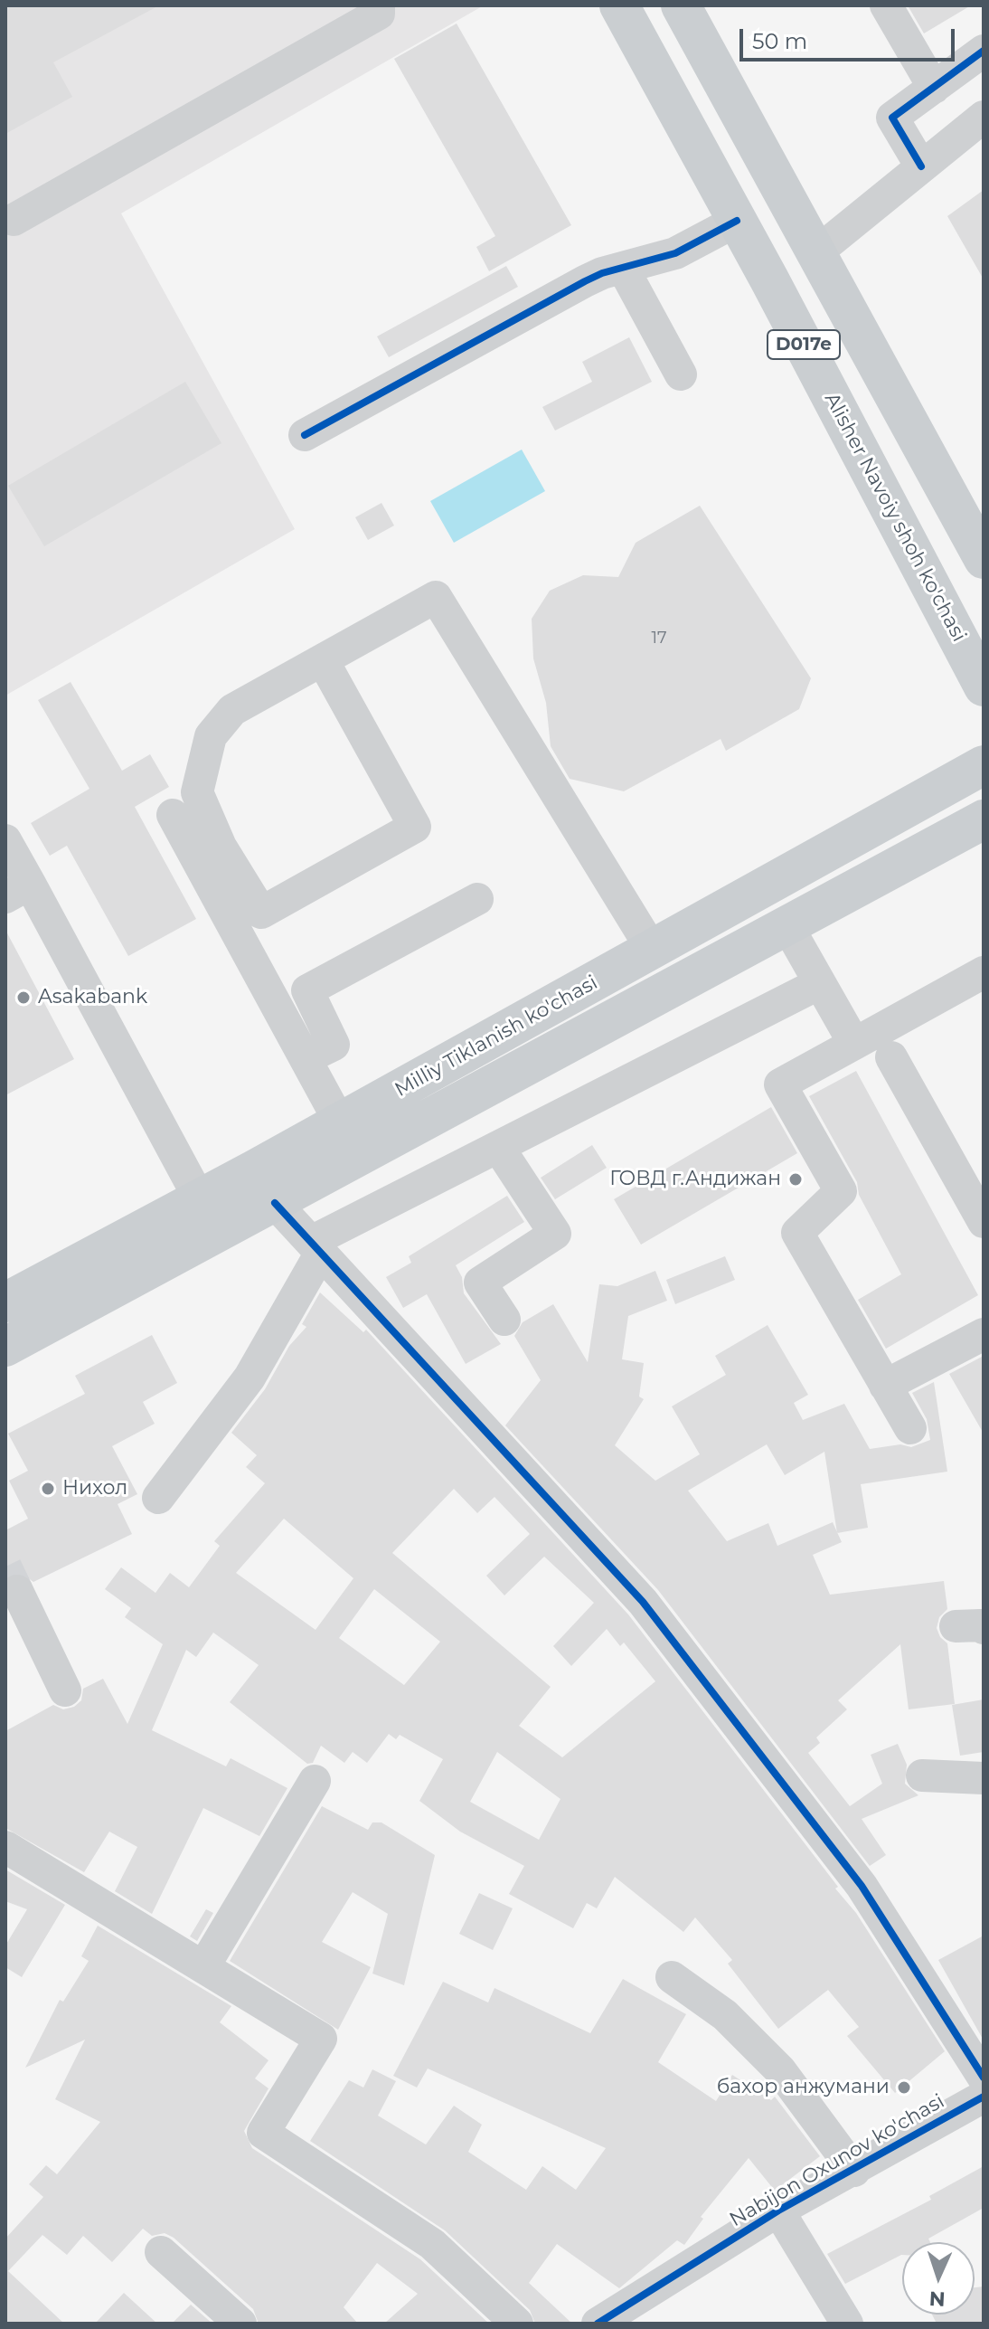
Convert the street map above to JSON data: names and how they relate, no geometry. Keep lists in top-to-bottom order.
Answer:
{
  "streets": {
    "main road": ["D017e", "Alisher Navoiy shoh ko'chasi", "Milliy Tiklanish ko'chasi"],
    "street": ["Nabijon Oxunov ko'chasi"]
  },
  "places": [
    "Asakabank",
    "ГОВД г.Андижан",
    "Нихол",
    "бахор анжумани"
  ],
  "house_numbers": ["17"],
  "scale_bar": "50 m",
  "north": "bottom"
}
